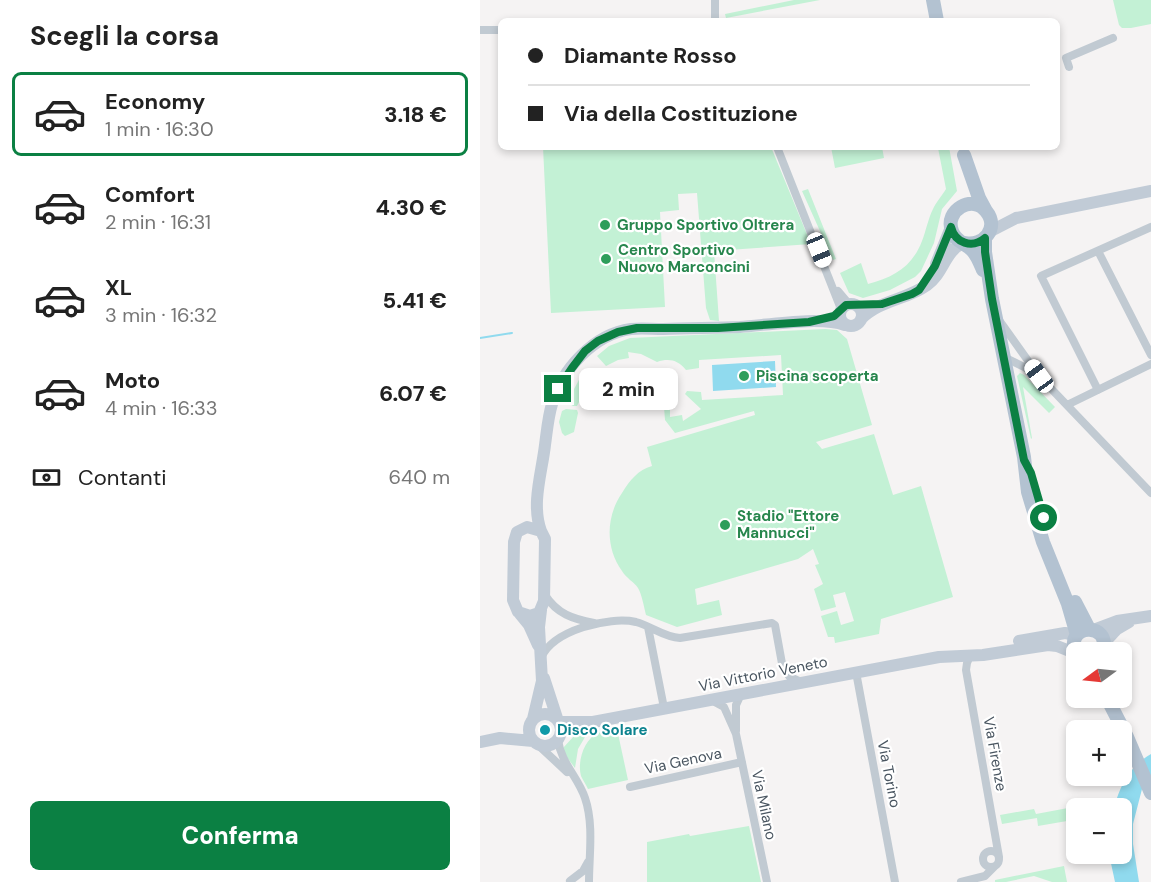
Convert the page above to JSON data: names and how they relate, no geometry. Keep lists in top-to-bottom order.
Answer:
{
  "streets": {
    "street": [
      "Via Vittorio Veneto",
      "Via Firenze",
      "Via Genova",
      "Via Torino",
      "Via Milano"
    ]
  },
  "crossings": [
    ["Via Vittorio Veneto", "Via Firenze"],
    ["Via Vittorio Veneto", "Via Torino"],
    ["Via Vittorio Veneto", "Via Milano"],
    ["Via Genova", "Via Milano"]
  ],
  "places": [
    "Gruppo Sportivo Oltrera",
    "Centro Sportivo Nuovo Marconcini",
    "Piscina scoperta",
    "Stadio \"Ettore Mannucci\"",
    "Disco Solare"
  ],
  "north": "left",
  "page": {
    "heading": "Scegli la corsa",
    "banner": ["Diamante Rosso", "Via della Costituzione"],
    "list": [
      {
        "name": "Economy",
        "note": "1 min · 16:30",
        "value": "3.18 €"
      },
      {
        "name": "Comfort",
        "note": "2 min · 16:31",
        "value": "4.30 €"
      },
      {
        "name": "XL",
        "note": "3 min · 16:32",
        "value": "5.41 €"
      },
      {
        "name": "Moto",
        "note": "4 min · 16:33",
        "value": "6.07 €"
      }
    ],
    "bubble": "2 min",
    "pay": ["Contanti", "640 m"],
    "map_buttons": ["+", "−"],
    "buttons": "Conferma"
  }
}
